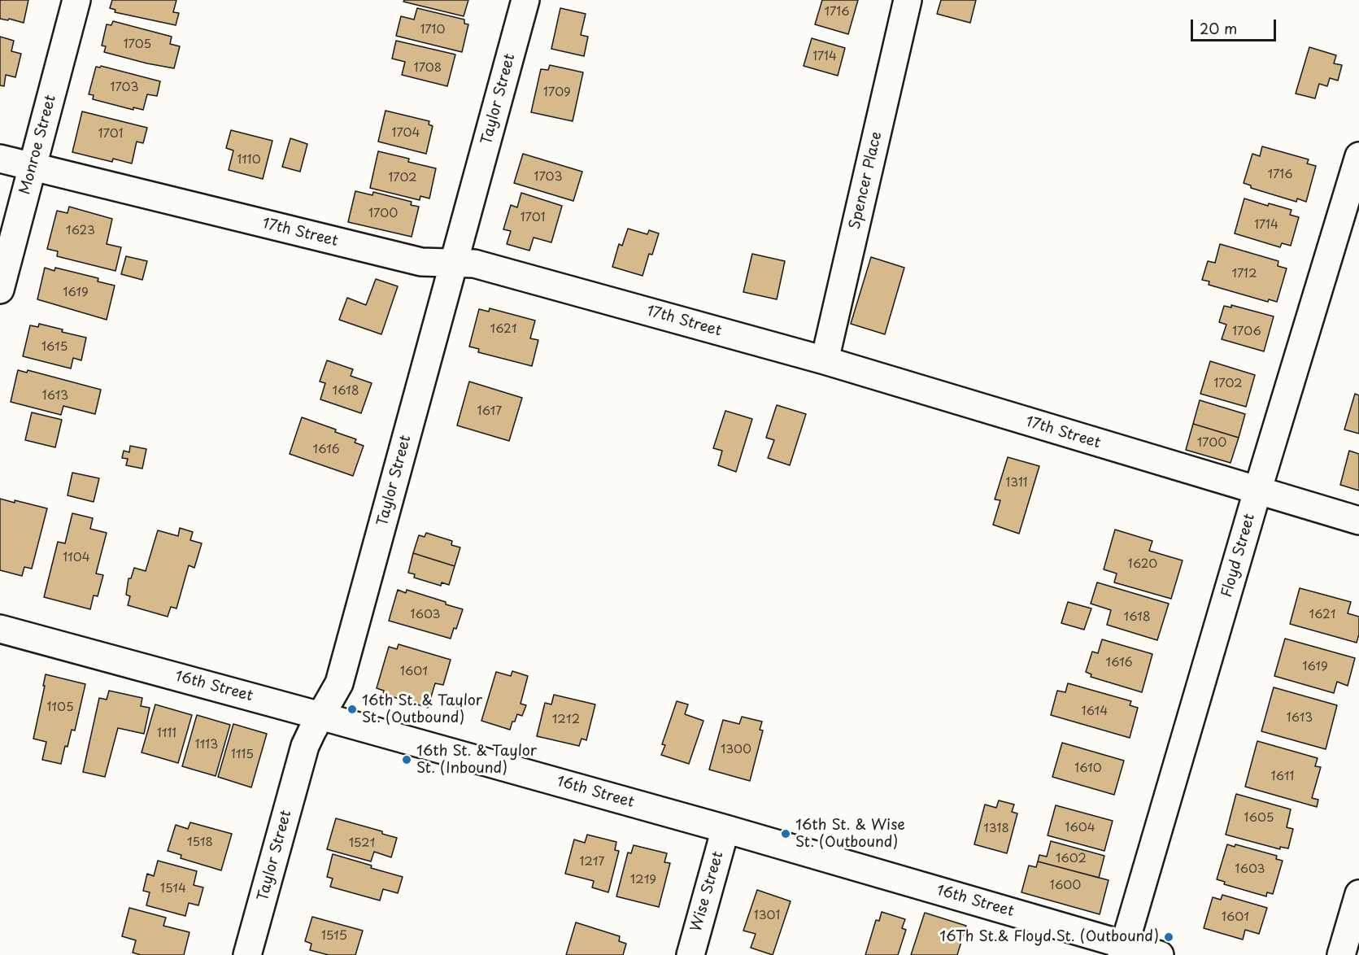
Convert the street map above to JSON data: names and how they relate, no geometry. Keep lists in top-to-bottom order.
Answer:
{
  "streets": {
    "street": [
      "Taylor Street",
      "Monroe Street",
      "Spencer Place",
      "17th Street",
      "Floyd Street",
      "16th Street",
      "Wise Street"
    ]
  },
  "crossings": [
    ["Taylor Street", "17th Street"],
    ["Taylor Street", "16th Street"],
    ["Monroe Street", "17th Street"],
    ["Spencer Place", "17th Street"],
    ["17th Street", "Floyd Street"],
    ["Floyd Street", "16th Street"],
    ["16th Street", "Wise Street"]
  ],
  "places": [
    "16th St. & Taylor St. (Outbound)",
    "16th St. & Taylor St. (Inbound)",
    "16th St. & Wise St. (Outbound)",
    "16Th St.& Floyd St. (Outbound)"
  ],
  "house_numbers": [
    "1716",
    "1710",
    "1705",
    "1714",
    "1708",
    "1703",
    "1709",
    "1704",
    "1701",
    "1110",
    "1716",
    "1703",
    "1702",
    "1700",
    "1701",
    "1714",
    "1623",
    "1712",
    "1619",
    "1621",
    "1706",
    "1615",
    "1702",
    "1618",
    "1613",
    "1617",
    "1700",
    "1616",
    "1311",
    "1104",
    "1620",
    "1603",
    "1621",
    "1618",
    "1616",
    "1619",
    "1601",
    "1105",
    "1614",
    "1613",
    "1212",
    "1111",
    "1113",
    "1300",
    "1115",
    "1610",
    "1611",
    "1605",
    "1604",
    "1318",
    "1518",
    "1521",
    "1602",
    "1217",
    "1603",
    "1219",
    "1600",
    "1514",
    "1301",
    "1601",
    "1515"
  ],
  "scale_bar": "20 m"
}
